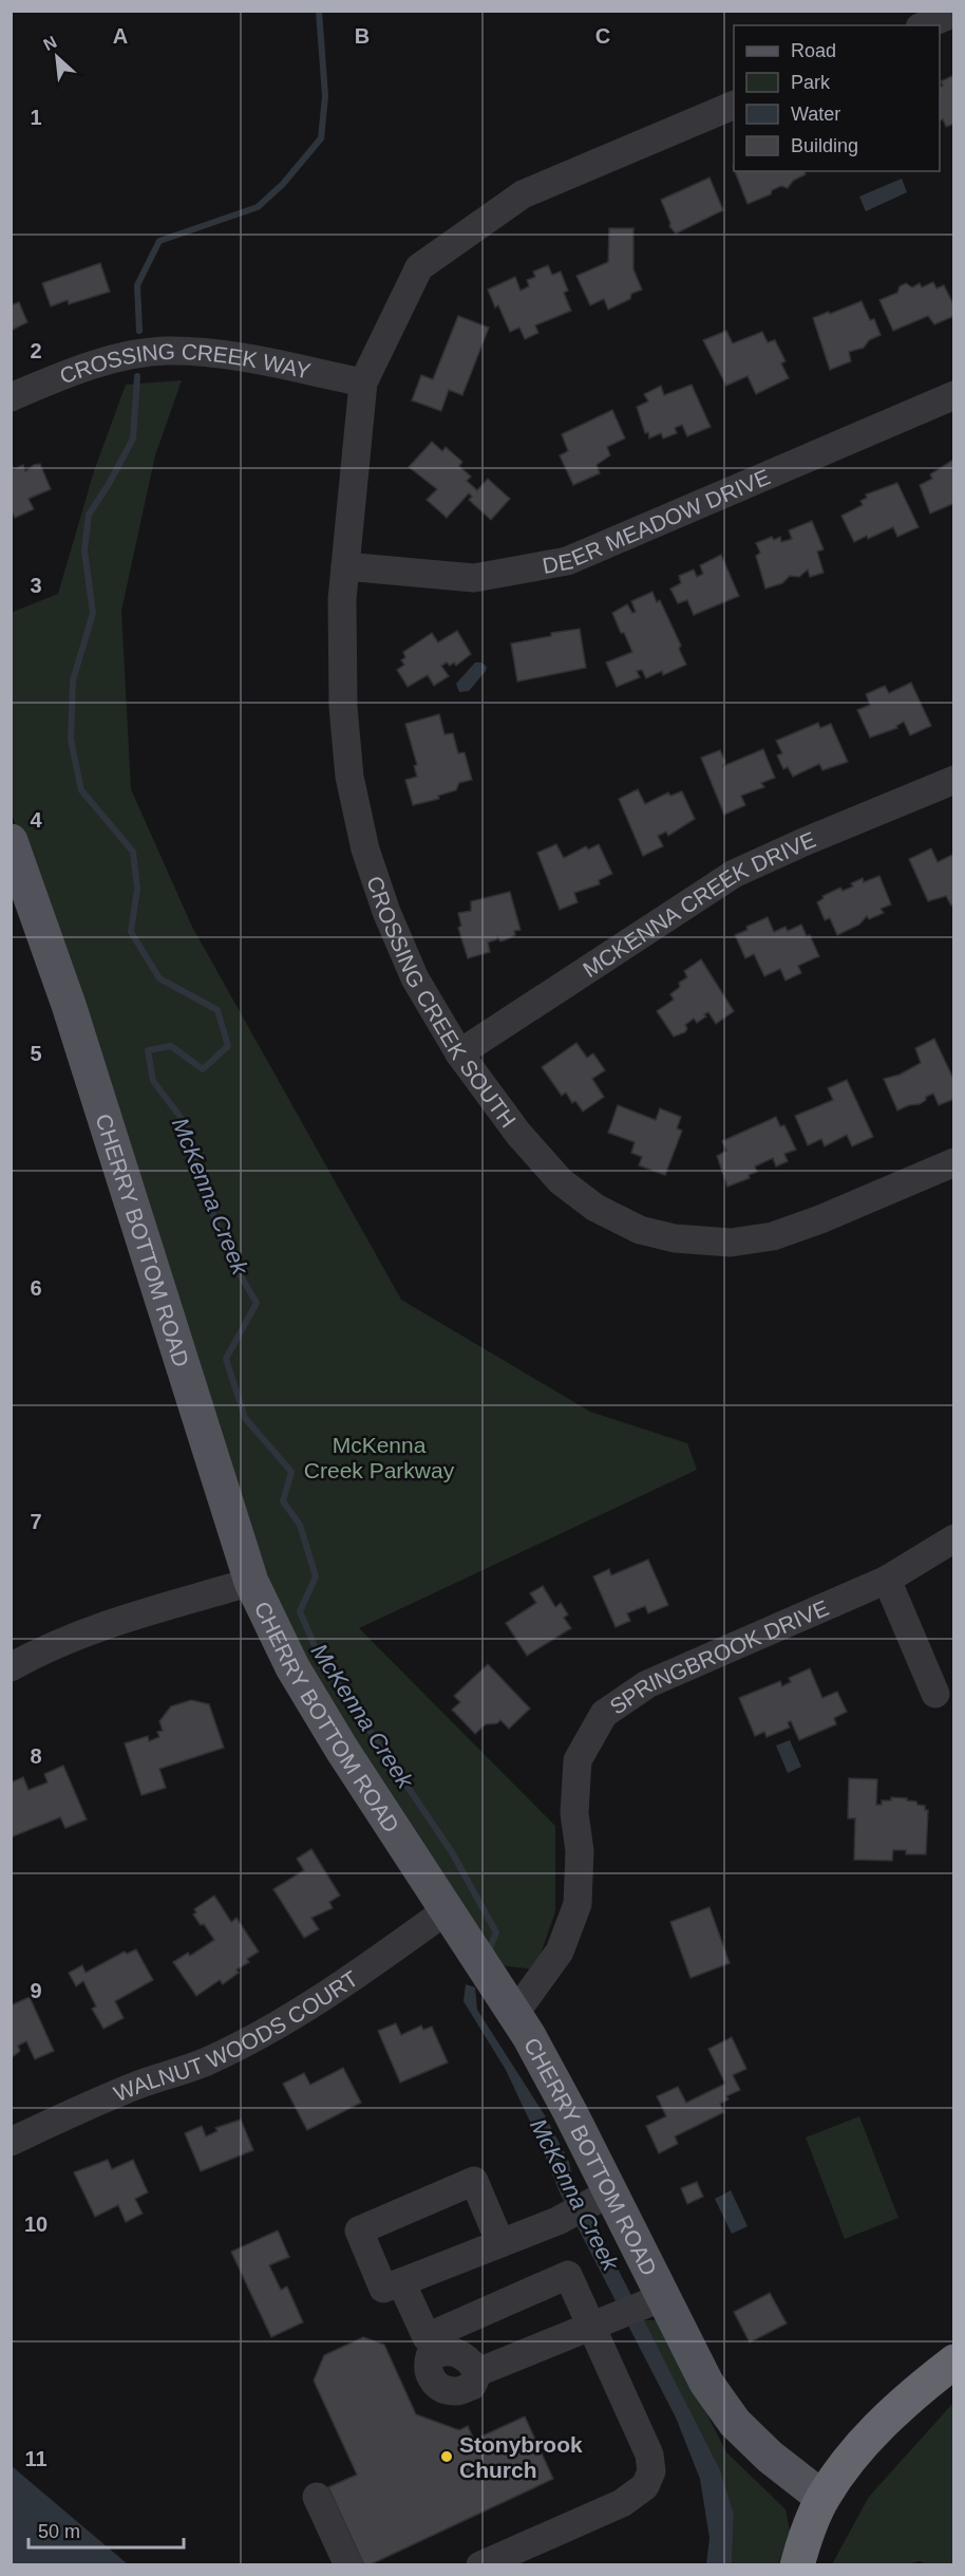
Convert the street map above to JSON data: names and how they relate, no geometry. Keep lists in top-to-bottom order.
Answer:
{
  "streets": {
    "main road": ["CHERRY BOTTOM ROAD"],
    "street": [
      "CROSSING CREEK WAY",
      "DEER MEADOW DRIVE",
      "MCKENNA CREEK DRIVE",
      "CROSSING CREEK SOUTH",
      "SPRINGBROOK DRIVE",
      "WALNUT WOODS COURT"
    ]
  },
  "crossings": [
    ["CROSSING CREEK WAY", "CROSSING CREEK SOUTH"],
    ["DEER MEADOW DRIVE", "CROSSING CREEK SOUTH"],
    ["MCKENNA CREEK DRIVE", "CROSSING CREEK SOUTH"],
    ["CHERRY BOTTOM ROAD", "SPRINGBROOK DRIVE"],
    ["CHERRY BOTTOM ROAD", "WALNUT WOODS COURT"]
  ],
  "water": ["McKenna Creek"],
  "parks": ["McKenna Creek Parkway"],
  "places": ["Stonybrook Church"],
  "legend": [
    "Road",
    "Park",
    "Water",
    "Building"
  ],
  "scale_bar": "50 m",
  "north": "top left",
  "grid": {
    "columns": ["A", "B", "C"],
    "rows": [
      "1",
      "2",
      "3",
      "4",
      "5",
      "6",
      "7",
      "8",
      "9",
      "10",
      "11"
    ]
  }
}
